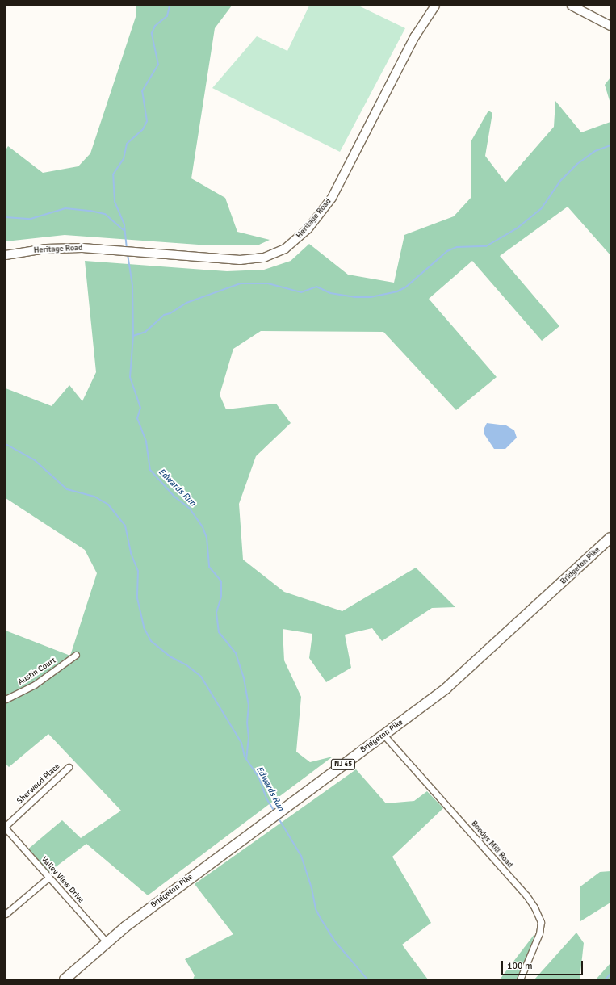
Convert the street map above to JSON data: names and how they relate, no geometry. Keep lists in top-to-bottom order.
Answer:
{
  "streets": {
    "main road": ["Bridgeton Pike", "NJ 45"],
    "street": [
      "Heritage Road",
      "Austin Court",
      "Sherwood Place",
      "Boodys Mill Road",
      "Valley View Drive"
    ]
  },
  "crossings": [
    ["Bridgeton Pike", "Boodys Mill Road"],
    ["Bridgeton Pike", "Valley View Drive"]
  ],
  "water": ["Edwards Run"],
  "scale_bar": "100 m"
}
